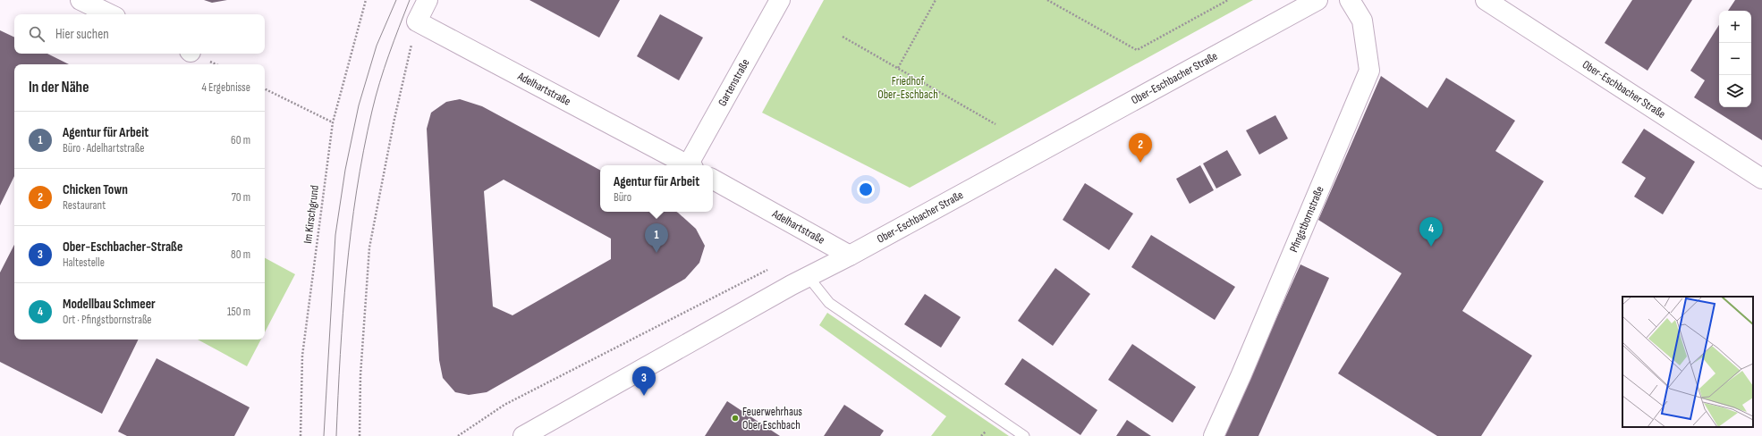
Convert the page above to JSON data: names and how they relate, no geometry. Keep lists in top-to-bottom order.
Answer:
{
  "streets": {
    "street": [
      "Ober-Eschbacher Straße",
      "Gartenstraße",
      "Adelhartstraße",
      "Pfingstbornstraße"
    ],
    "path": ["Im Kirschgrund"]
  },
  "crossings": [
    ["Ober-Eschbacher Straße", "Adelhartstraße"]
  ],
  "parks": ["Friedhof Ober-Eschbach"],
  "places": ["Feuerwehrhaus Ober Eschbach"],
  "page": {
    "map_buttons": ["+", "−"],
    "search": "Hier suchen",
    "heading": ["In der Nähe", "4 Ergebnisse"],
    "list": [
      {
        "mark": "1",
        "name": "Agentur für Arbeit",
        "note": "Büro · Adelhartstraße",
        "value": "60 m"
      },
      {
        "mark": "2",
        "name": "Chicken Town",
        "note": "Restaurant",
        "value": "70 m"
      },
      {
        "mark": "3",
        "name": "Ober-Eschbacher-Straße",
        "note": "Haltestelle",
        "value": "80 m"
      },
      {
        "mark": "4",
        "name": "Modellbau Schmeer",
        "note": "Ort · Pfingstbornstraße",
        "value": "150 m"
      }
    ],
    "pins": [
      "2",
      "4",
      "1",
      "3"
    ],
    "popup": ["Agentur für Arbeit", "Büro"]
  }
}
